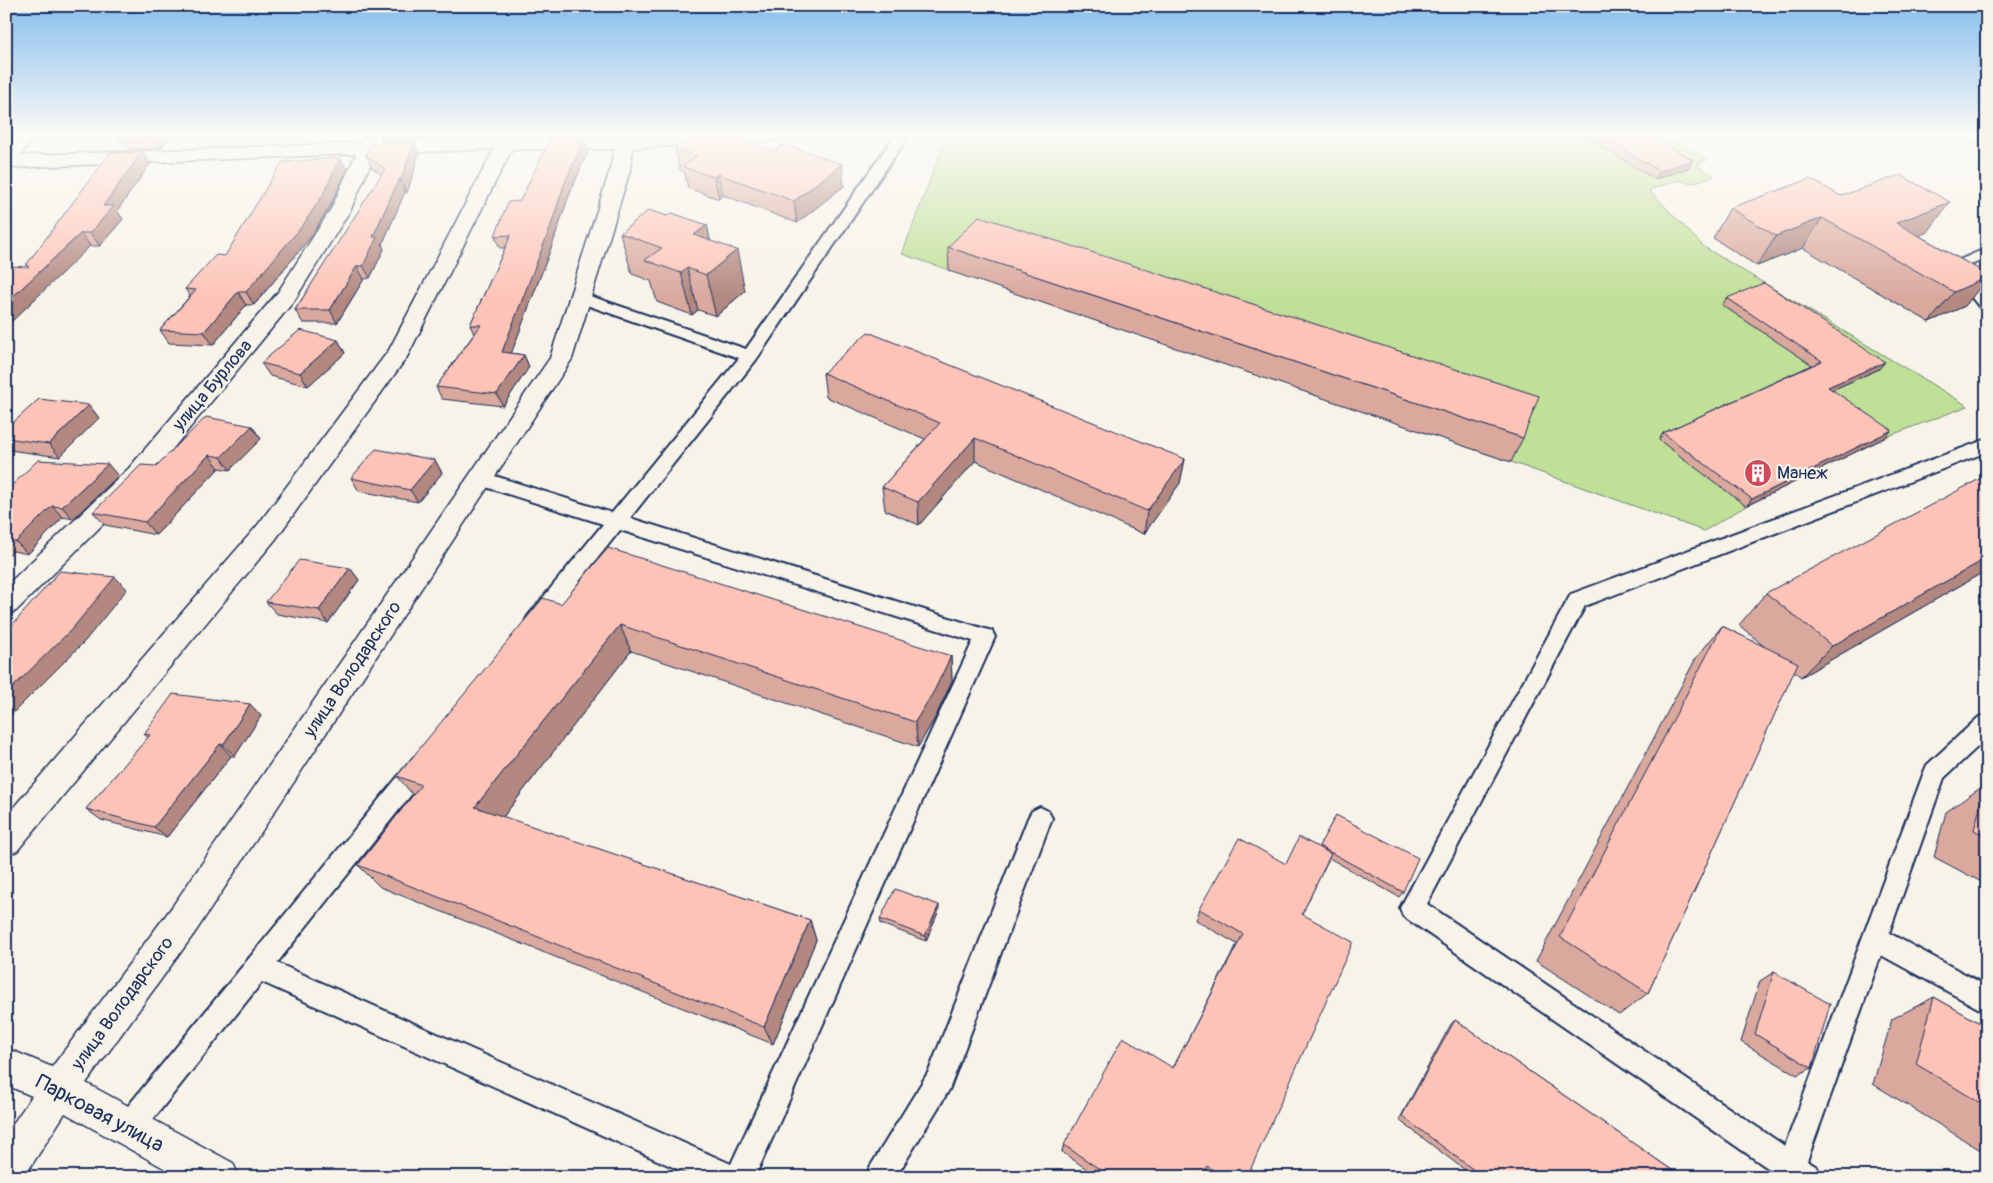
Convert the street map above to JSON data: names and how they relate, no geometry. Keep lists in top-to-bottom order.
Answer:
{
  "streets": {
    "street": ["улица Бурлова", "улица Володарского", "Парковая улица"]
  },
  "crossings": [
    ["улица Володарского", "Парковая улица"]
  ],
  "places": {
    "building": ["Манеж"]
  }
}
